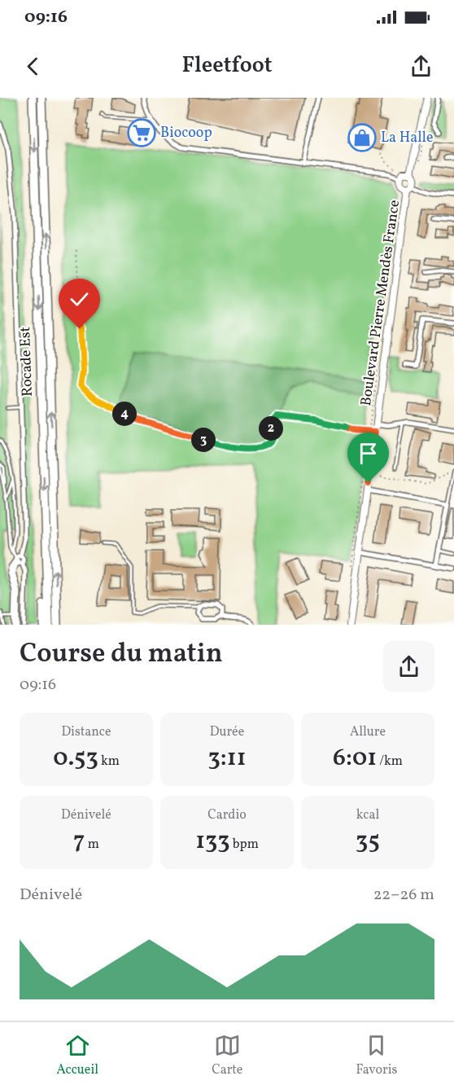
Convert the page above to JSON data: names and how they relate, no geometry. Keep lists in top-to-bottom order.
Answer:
{
  "streets": {
    "highway": ["Rocade Est"],
    "street": ["Boulevard Pierre Mendès France"]
  },
  "places": {
    "supermarket": ["Biocoop"],
    "shop": ["La Halle"]
  },
  "page": {
    "status": "09:16",
    "header": "Fleetfoot",
    "pins": ["4", "2", "3"],
    "heading": ["Course du matin", "09:16"],
    "stats": [
      ["Distance", "0.53 km"],
      ["Durée", "3:11"],
      ["Allure", "6:01 /km"],
      ["Dénivelé", "7 m"],
      ["Cardio", "133 bpm"],
      ["kcal", "35"]
    ],
    "chart": ["Dénivelé", "22–26 m"],
    "tabs": ["Accueil", "Carte", "Favoris"]
  }
}
